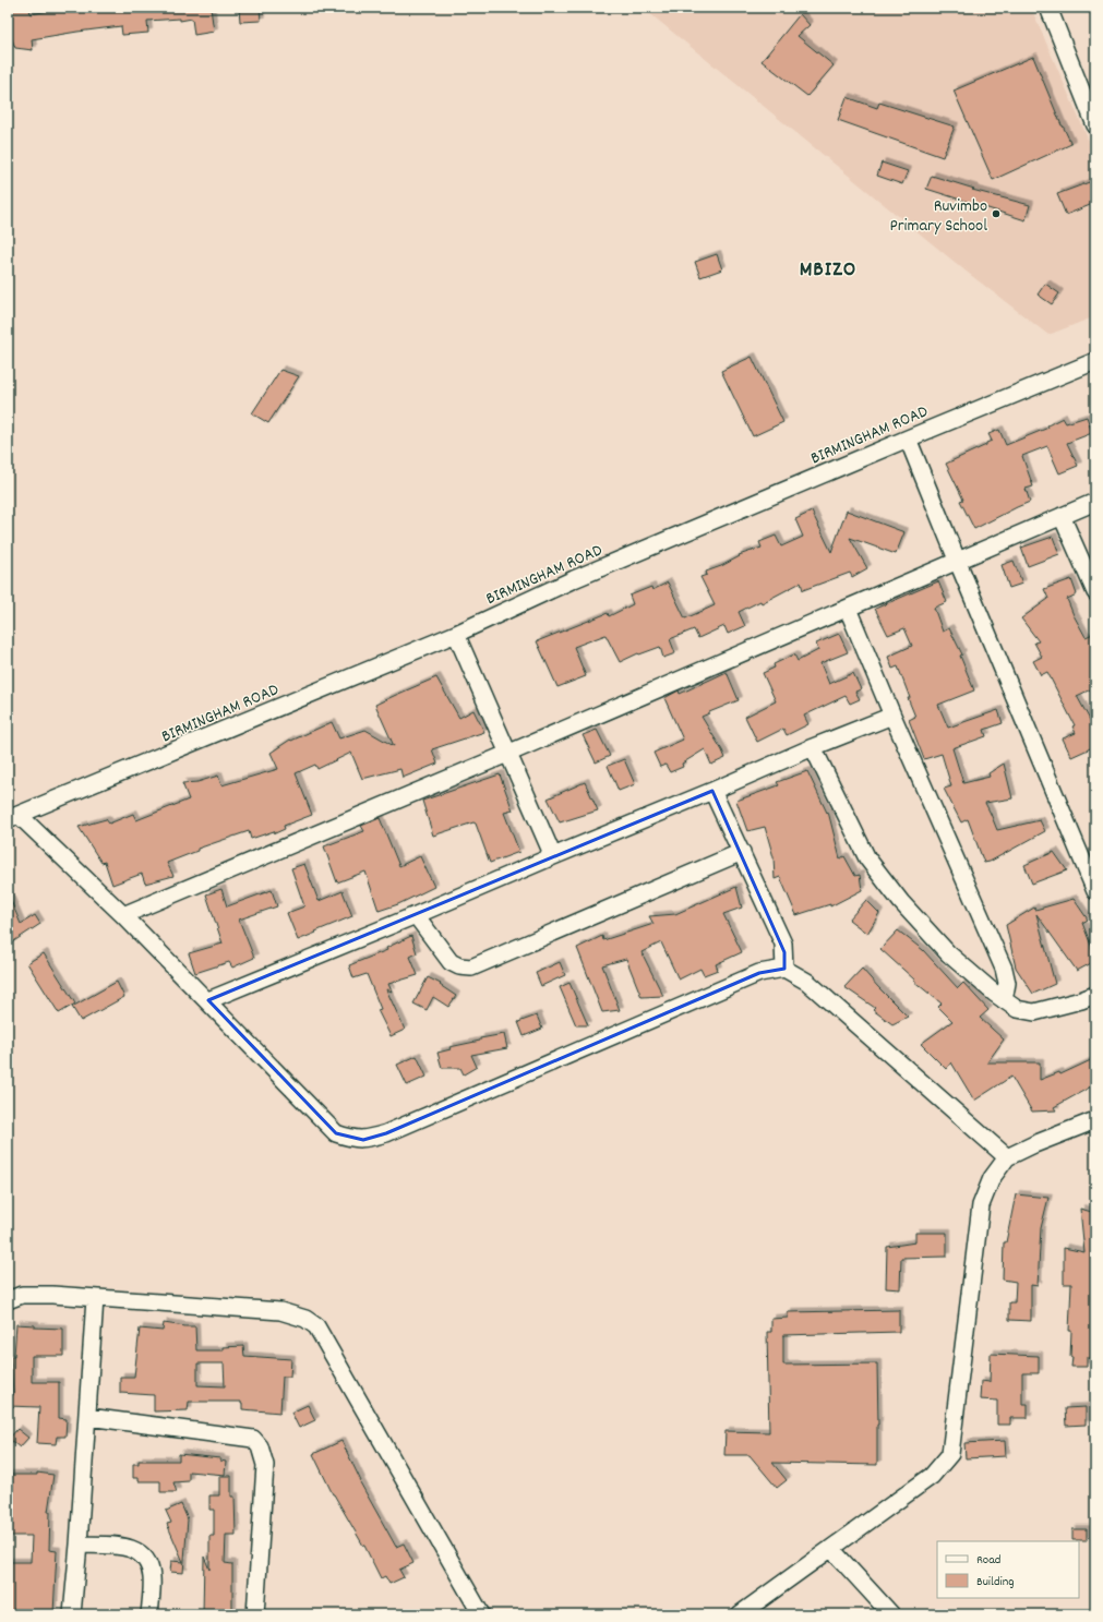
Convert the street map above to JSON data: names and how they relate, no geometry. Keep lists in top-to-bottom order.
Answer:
{
  "streets": {
    "street": ["BIRMINGHAM ROAD"]
  },
  "districts": ["MBIZO"],
  "places": ["Ruvimbo Primary School"],
  "legend": ["Road", "Building"]
}
